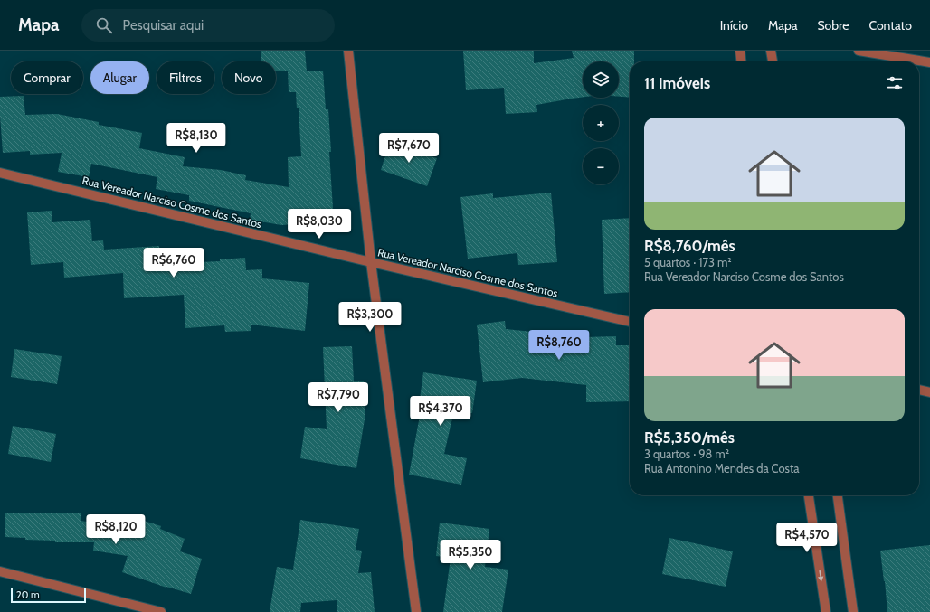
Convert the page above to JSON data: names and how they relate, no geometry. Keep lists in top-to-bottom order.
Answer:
{
  "streets": {
    "street": ["Rua Vereador Narciso Cosme dos Santos"]
  },
  "scale_bar": "20 m",
  "page": {
    "header": "Mapa",
    "search": "Pesquisar aqui",
    "nav": [
      "Início",
      "Mapa",
      "Sobre",
      "Contato"
    ],
    "map_buttons": ["+", "−"],
    "chip": [
      "Comprar",
      "Alugar",
      "Filtros",
      "Novo"
    ],
    "heading": "11 imóveis",
    "list": [
      {
        "name": "R$8,760/mês",
        "note": "5 quartos · 173 m² · Rua Vereador Narciso Cosme dos Santos"
      },
      {
        "name": "R$5,350/mês",
        "note": "3 quartos · 98 m² · Rua Antonino Mendes da Costa"
      }
    ],
    "price": [
      "R$8,130",
      "R$7,670",
      "R$8,030",
      "R$6,760",
      "R$3,300",
      "R$8,760",
      "R$7,790",
      "R$4,370",
      "R$8,120",
      "R$4,570",
      "R$5,350"
    ],
    "scale": "20 m"
  }
}
